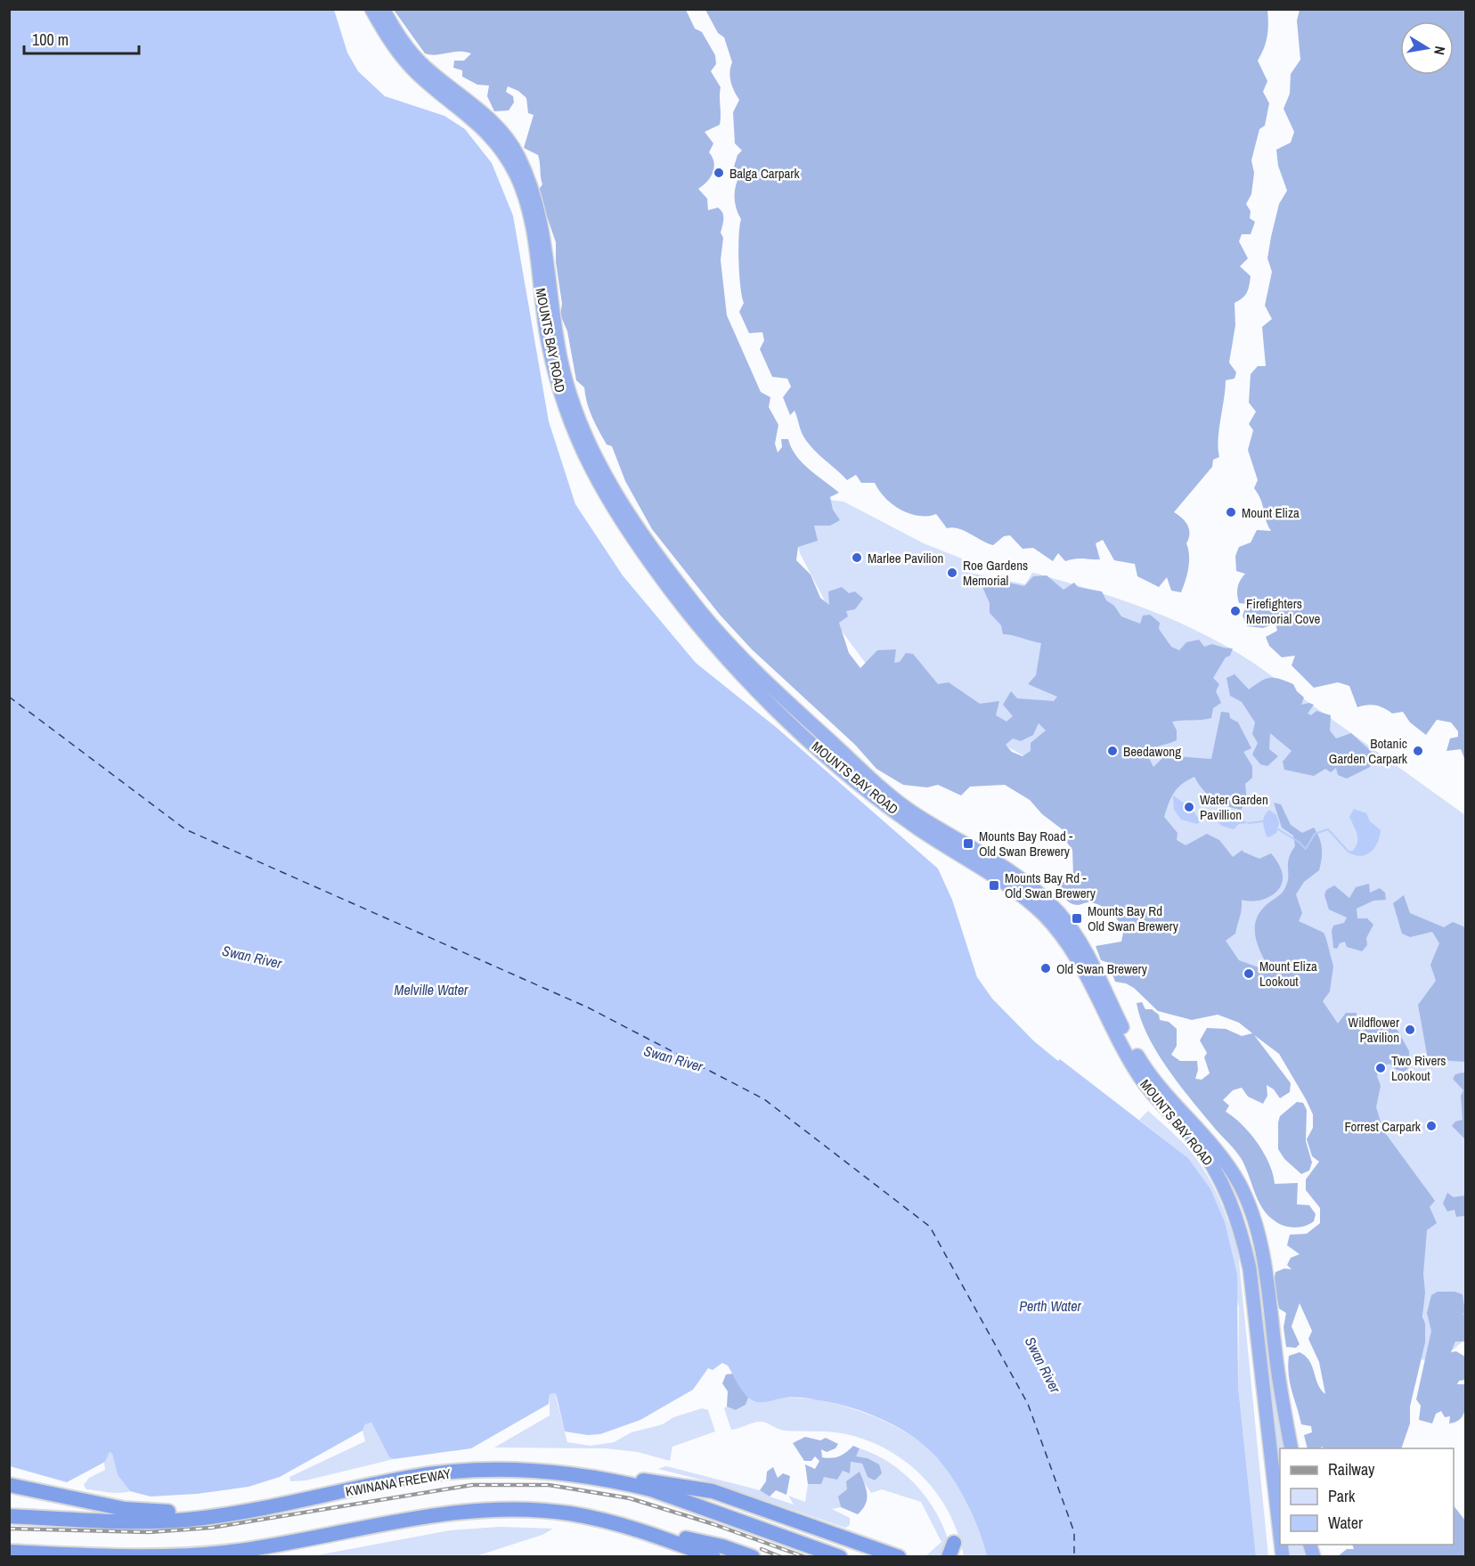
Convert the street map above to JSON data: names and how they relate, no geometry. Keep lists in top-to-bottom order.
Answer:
{
  "streets": {
    "highway": ["MOUNTS BAY ROAD", "KWINANA FREEWAY"]
  },
  "water": ["Swan River", "Melville Water", "Perth Water"],
  "places": {
    "other": [
      "Balga Carpark",
      "Mount Eliza",
      "Marlee Pavilion",
      "Roe Gardens Memorial",
      "Firefighters Memorial Cove",
      "Beedawong",
      "Botanic Garden Carpark",
      "Water Garden Pavillion",
      "Old Swan Brewery",
      "Mount Eliza Lookout",
      "Wildflower Pavilion",
      "Two Rivers Lookout",
      "Forrest Carpark"
    ],
    "transit": ["Mounts Bay Road - Old Swan Brewery", "Mounts Bay Rd - Old Swan Brewery", "Mounts Bay Rd Old Swan Brewery"]
  },
  "legend": ["Railway", "Park", "Water"],
  "scale_bar": "100 m",
  "north": "right"
}
